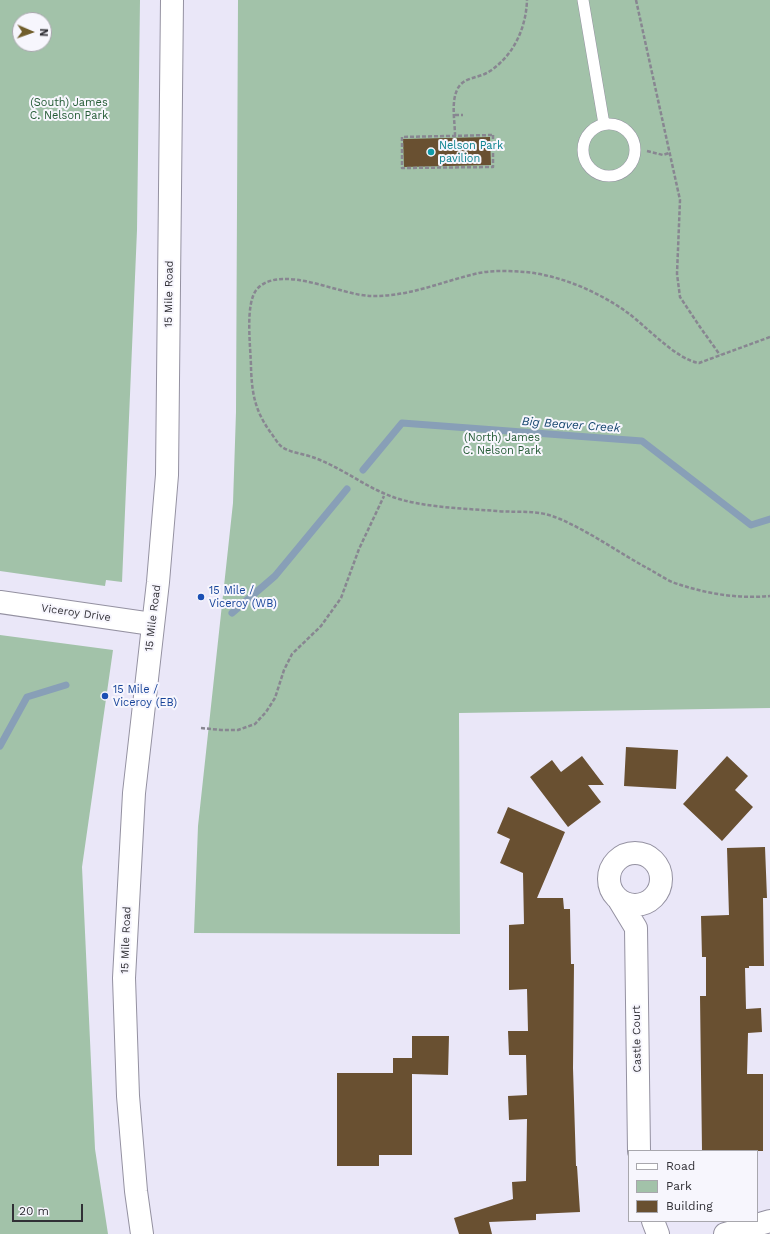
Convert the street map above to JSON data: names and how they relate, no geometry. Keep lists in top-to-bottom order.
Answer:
{
  "streets": {
    "main road": ["15 Mile Road", "Viceroy Drive", "Castle Court"]
  },
  "crossings": [
    ["15 Mile Road", "Viceroy Drive"]
  ],
  "water": ["Big Beaver Creek"],
  "parks": ["(South) James C. Nelson Park", "(North) James C. Nelson Park"],
  "places": ["Nelson Park pavilion", "15 Mile / Viceroy (WB)", "15 Mile / Viceroy (EB)"],
  "legend": ["Road", "Park", "Building"],
  "scale_bar": "20 m",
  "north": "right"
}
